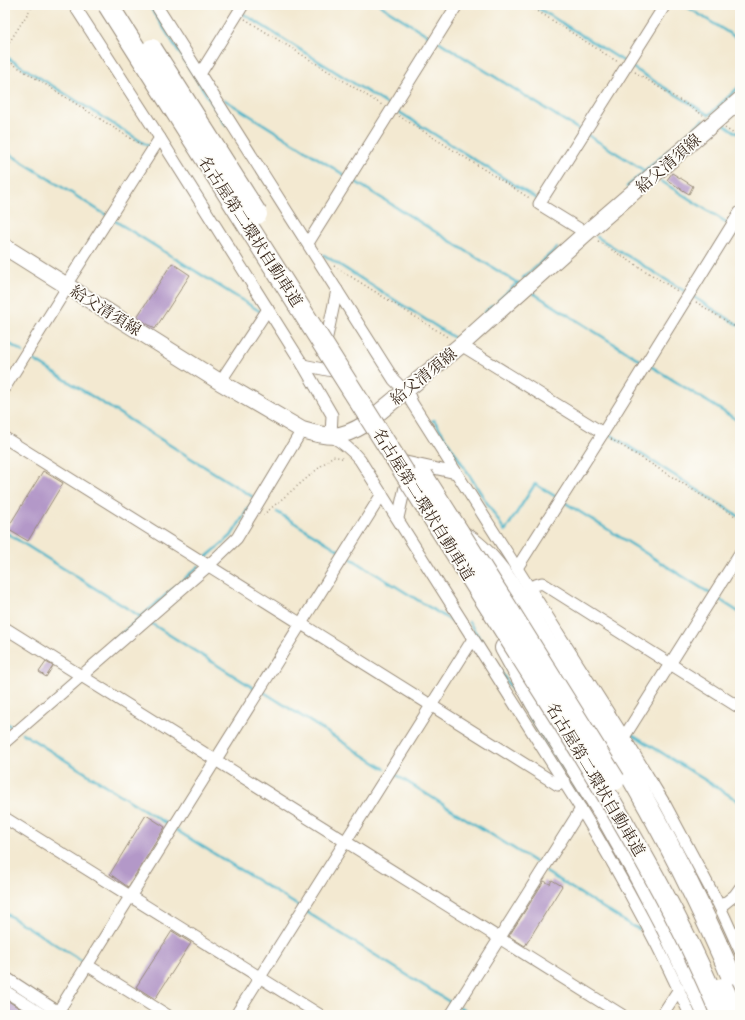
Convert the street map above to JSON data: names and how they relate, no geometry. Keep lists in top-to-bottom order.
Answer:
{
  "streets": {
    "highway": ["名古屋第二環状自動車道"],
    "main road": ["給父清須線"]
  }
}
